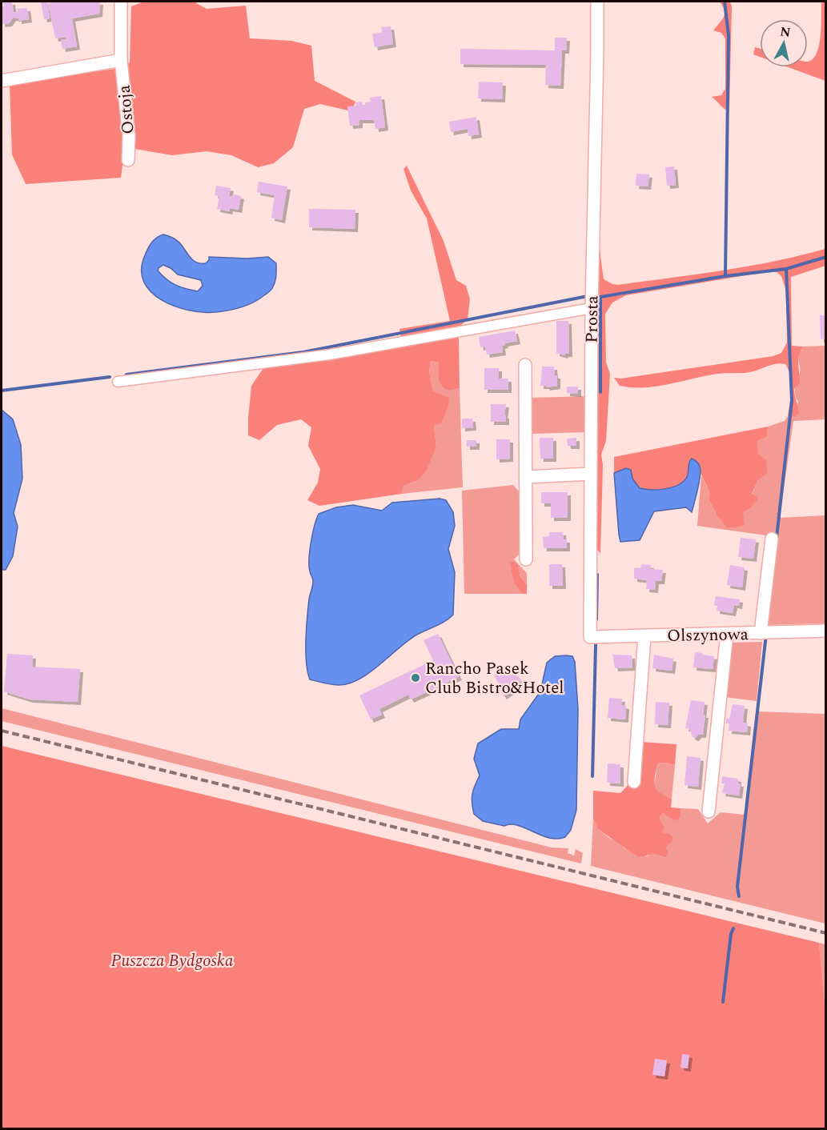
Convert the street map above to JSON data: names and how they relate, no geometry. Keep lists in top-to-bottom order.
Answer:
{
  "streets": {
    "street": ["Ostoja", "Prosta", "Olszynowa"]
  },
  "crossings": [
    ["Prosta", "Olszynowa"]
  ],
  "parks": ["Puszcza Bydgoska"],
  "places": ["Rancho Pasek Club Bistro&Hotel"],
  "north": "top"
}
